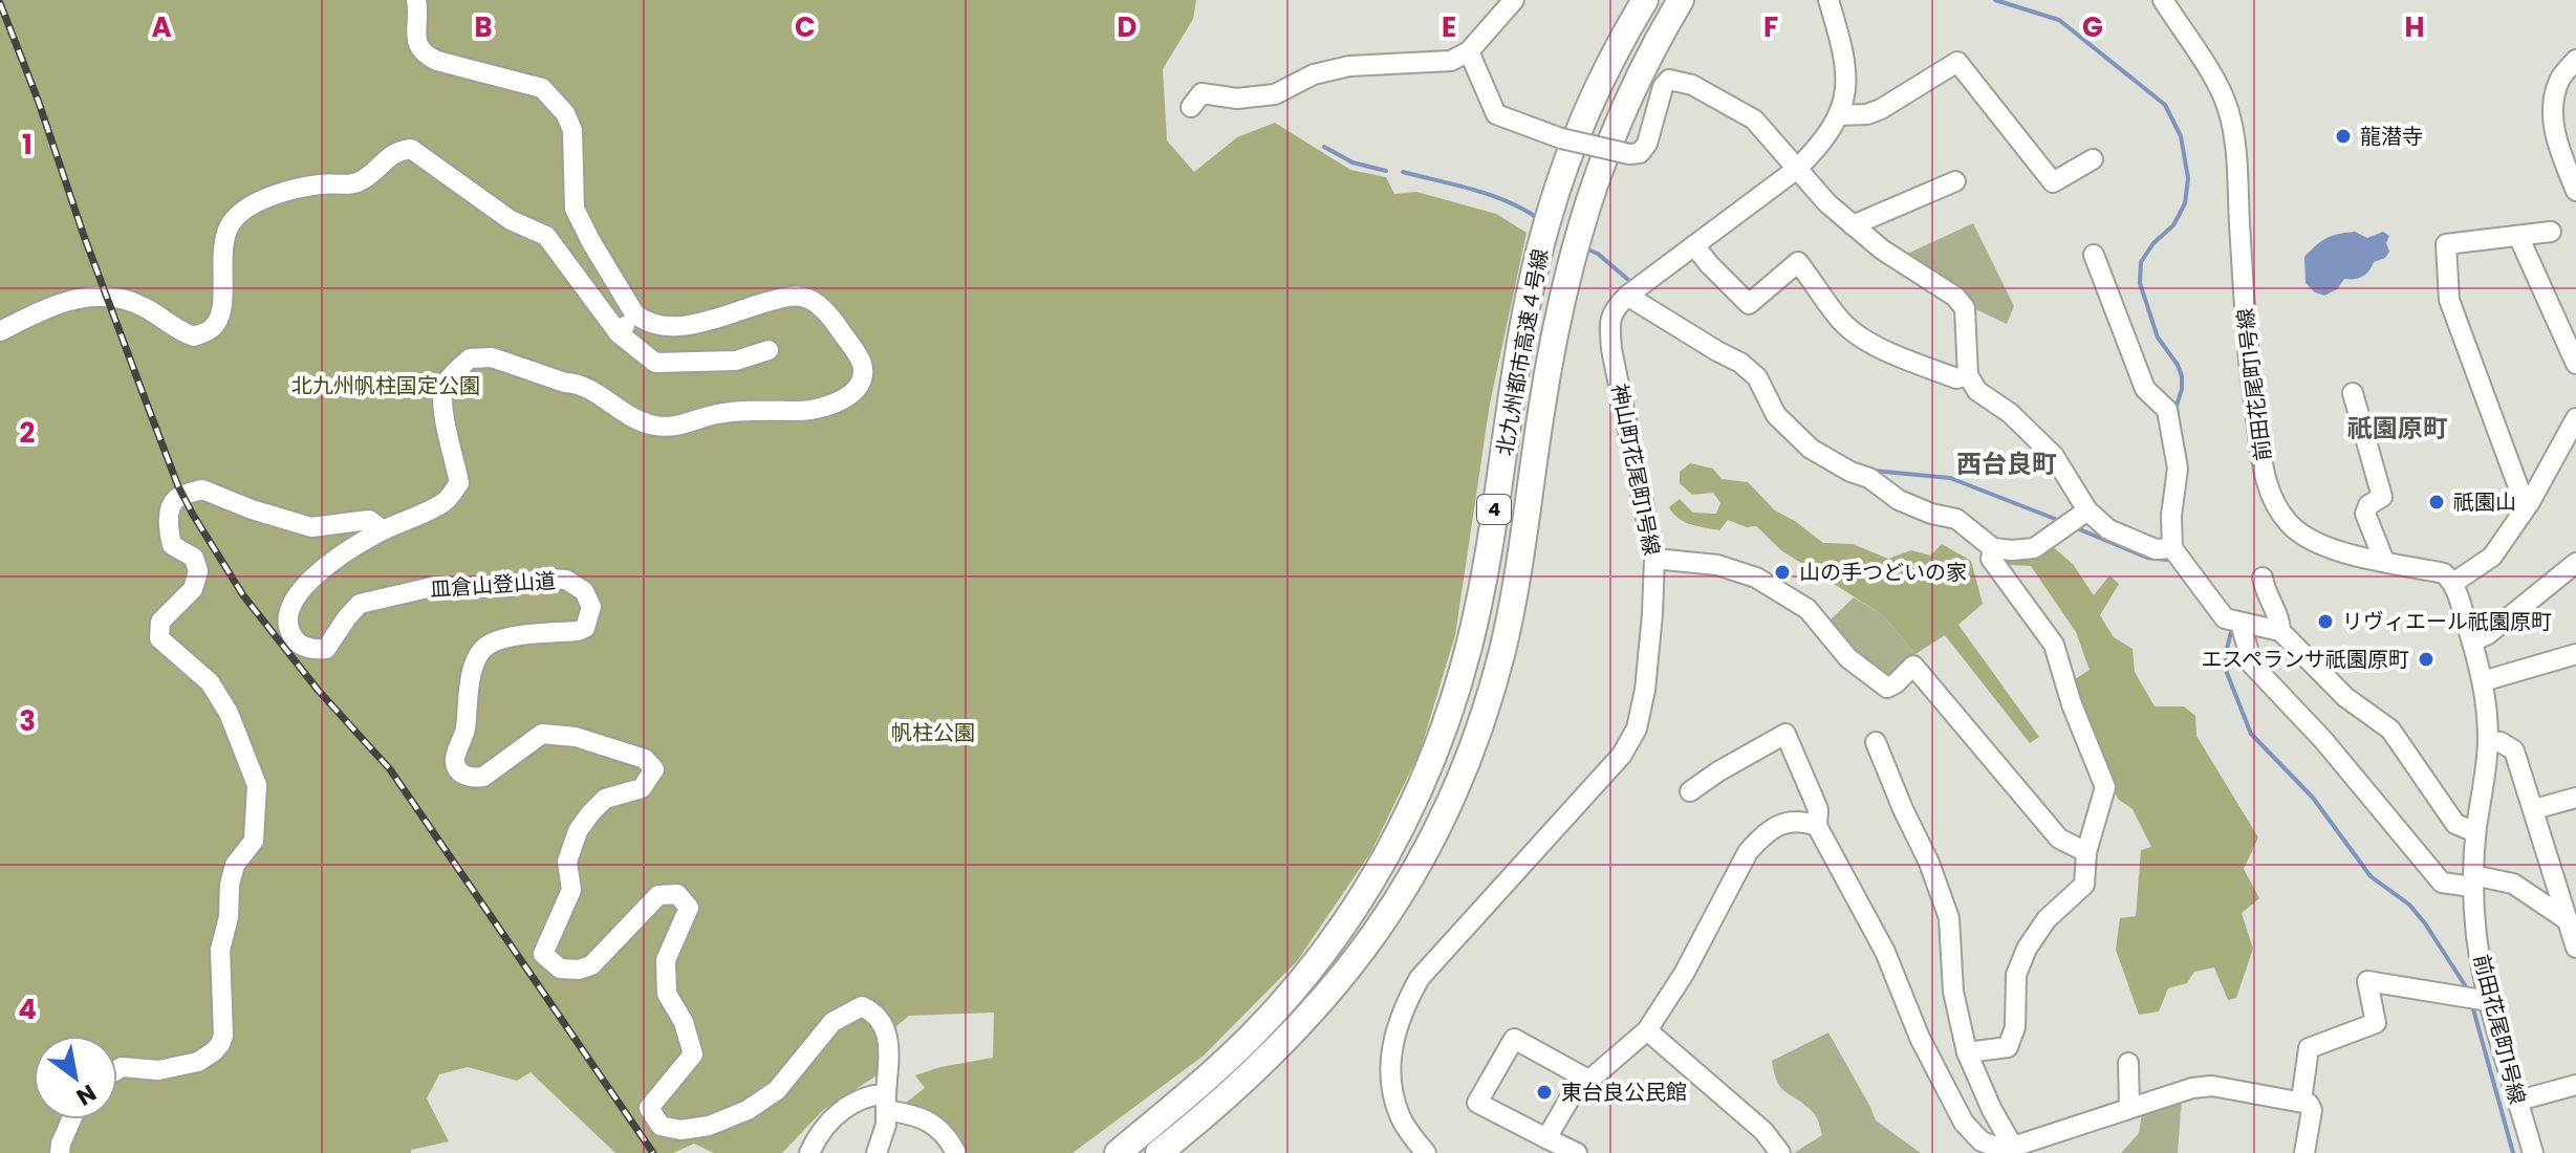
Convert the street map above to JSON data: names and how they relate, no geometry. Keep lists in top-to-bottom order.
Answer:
{
  "streets": {
    "highway": ["北九州都市高速４号線", "4"],
    "street": ["前田花尾町1号線", "神山町花尾町1号線", "皿倉山登山道"]
  },
  "districts": ["祇園原町", "西台良町"],
  "parks": ["北九州帆柱国定公園", "帆柱公園"],
  "places": [
    "龍潜寺",
    "祇園山",
    "山の手つどいの家",
    "リヴィエール祇園原町",
    "エスペランサ祇園原町",
    "東台良公民館"
  ],
  "north": "bottom right",
  "grid": {
    "columns": [
      "A",
      "B",
      "C",
      "D",
      "E",
      "F",
      "G",
      "H"
    ],
    "rows": [
      "1",
      "2",
      "3",
      "4"
    ]
  }
}
